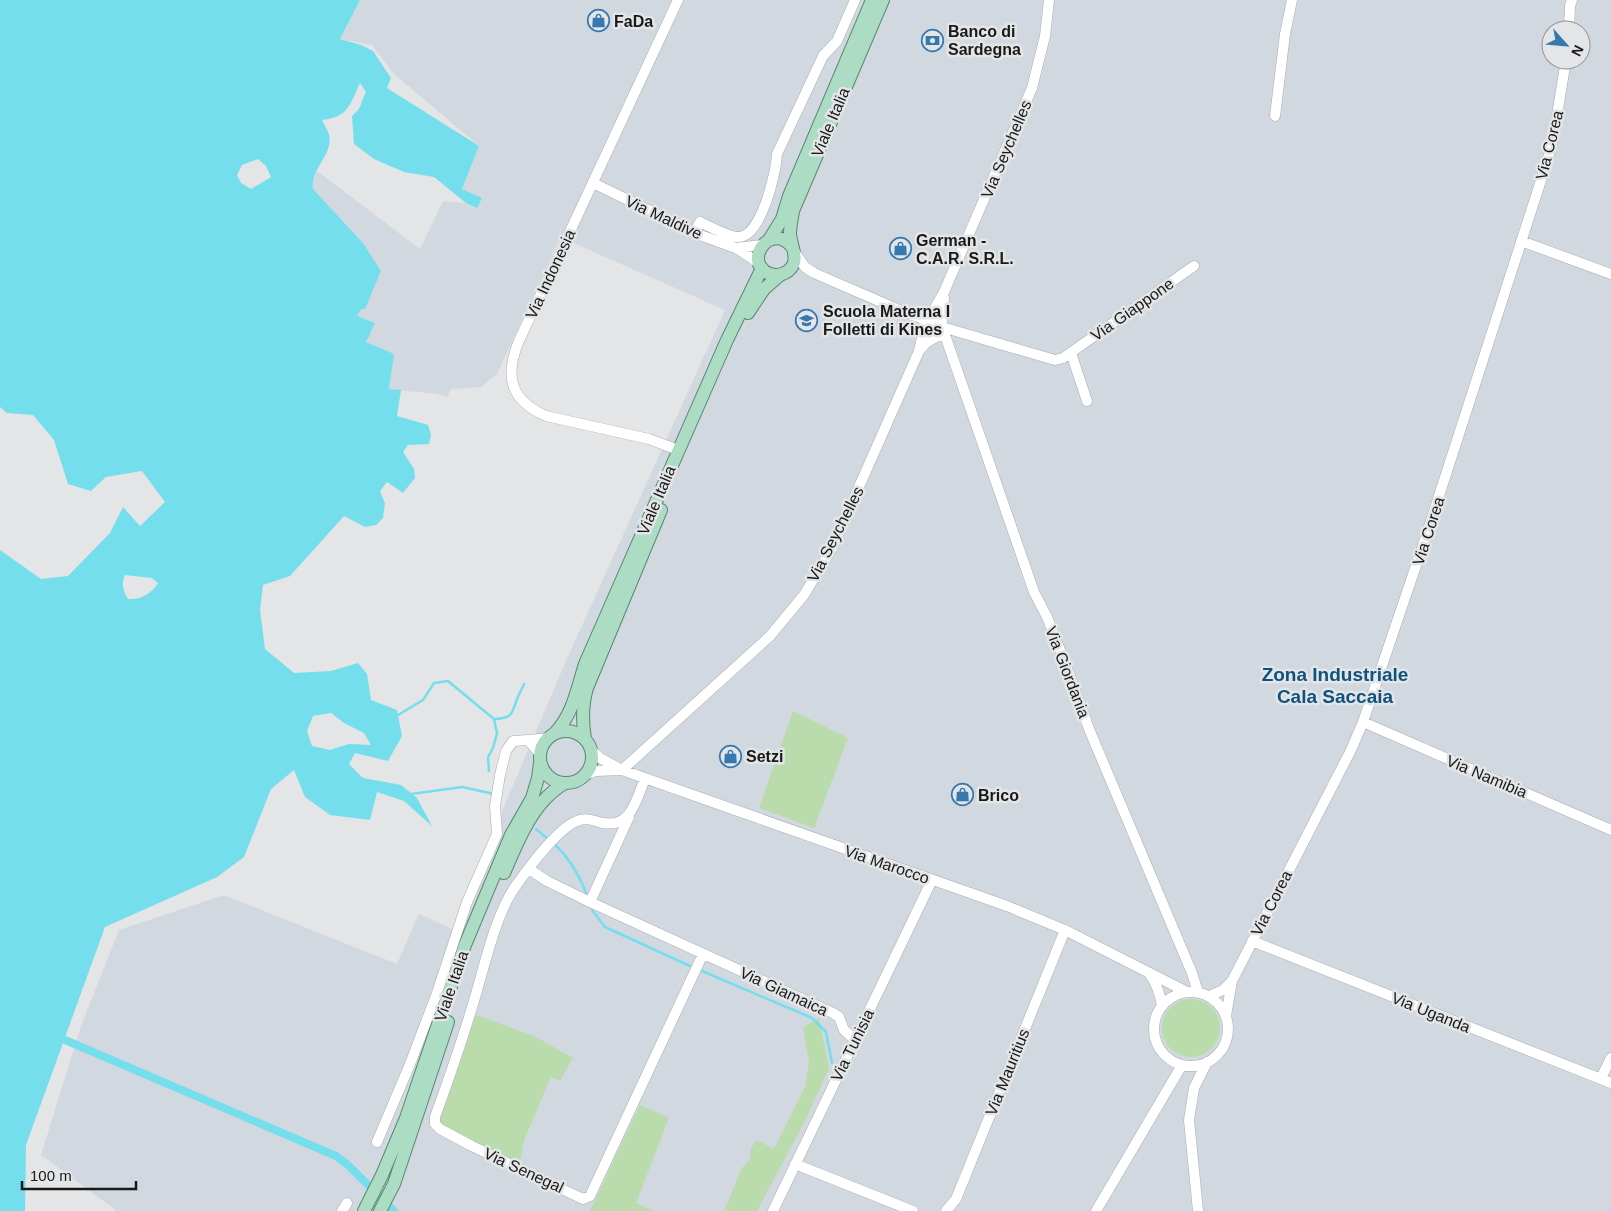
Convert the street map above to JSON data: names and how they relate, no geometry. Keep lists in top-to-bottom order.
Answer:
{
  "streets": {
    "main road": ["Viale Italia"],
    "street": [
      "Via Corea",
      "Via Seychelles",
      "Via Maldive",
      "Via Indonesia",
      "Via Giappone",
      "Via Giordania",
      "Via Namibia",
      "Via Marocco",
      "Via Giamaica",
      "Via Uganda",
      "Via Tunisia",
      "Via Mauritius",
      "Via Senegal"
    ]
  },
  "crossings": [
    ["Viale Italia", "Via Maldive"],
    ["Viale Italia", "Via Indonesia"],
    ["Viale Italia", "Via Marocco"],
    ["Via Corea", "Via Namibia"],
    ["Via Corea", "Via Uganda"],
    ["Via Seychelles", "Via Giappone"],
    ["Via Seychelles", "Via Giordania"],
    ["Via Seychelles", "Via Marocco"],
    ["Via Maldive", "Via Indonesia"],
    ["Via Giappone", "Via Giordania"],
    ["Via Giordania", "Via Marocco"],
    ["Via Marocco", "Via Tunisia"],
    ["Via Marocco", "Via Mauritius"],
    ["Via Giamaica", "Via Tunisia"],
    ["Via Giamaica", "Via Senegal"]
  ],
  "districts": ["Zona Industriale Cala Saccaia"],
  "places": {
    "shop": [
      "FaDa",
      "German - C.A.R. S.R.L.",
      "Setzi",
      "Brico"
    ],
    "bank": ["Banco di Sardegna"],
    "school or university": ["Scuola Materna I Folletti di Kines"]
  },
  "scale_bar": "100 m",
  "north": "bottom right"
}
